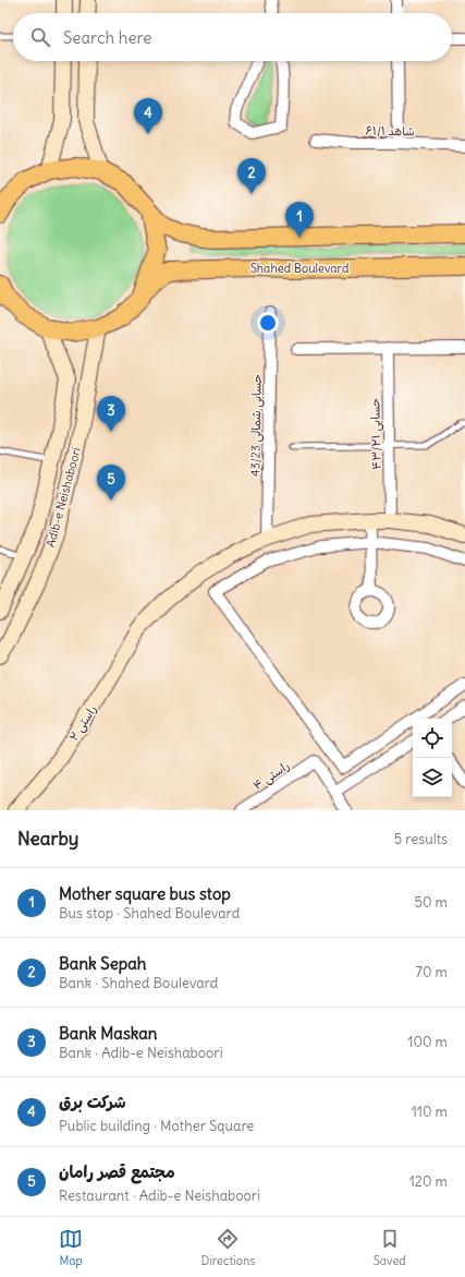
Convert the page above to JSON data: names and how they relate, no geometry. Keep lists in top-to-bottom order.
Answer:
{
  "streets": {
    "main road": ["Shahed Boulevard", "Adib-e Neishaboori", "راستی ۲"],
    "street": [
      "شاهد ۶۱/۱",
      "حسابی شمالی 43/23",
      "حسابی ۴۳/۲۱",
      "راستی ۴"
    ]
  },
  "crossings": [
    ["Shahed Boulevard", "Adib-e Neishaboori"],
    ["حسابی شمالی 43/23", "راستی ۲"],
    ["حسابی ۴۳/۲۱", "راستی ۲"]
  ],
  "page": {
    "search": "Search here",
    "pins": [
      "4",
      "2",
      "1",
      "3",
      "5"
    ],
    "heading": ["Nearby", "5 results"],
    "list": [
      {
        "mark": "1",
        "name": "Mother square bus stop",
        "note": "Bus stop · Shahed Boulevard",
        "value": "50 m"
      },
      {
        "mark": "2",
        "name": "Bank Sepah",
        "note": "Bank · Shahed Boulevard",
        "value": "70 m"
      },
      {
        "mark": "3",
        "name": "Bank Maskan",
        "note": "Bank · Adib-e Neishaboori",
        "value": "100 m"
      },
      {
        "mark": "4",
        "name": "شرکت برق",
        "note": "Public building · Mother Square",
        "value": "110 m"
      },
      {
        "mark": "5",
        "name": "مجتمع قصر رامان",
        "note": "Restaurant · Adib-e Neishaboori",
        "value": "120 m"
      }
    ],
    "nav": ["Map", "Directions", "Saved"]
  }
}
